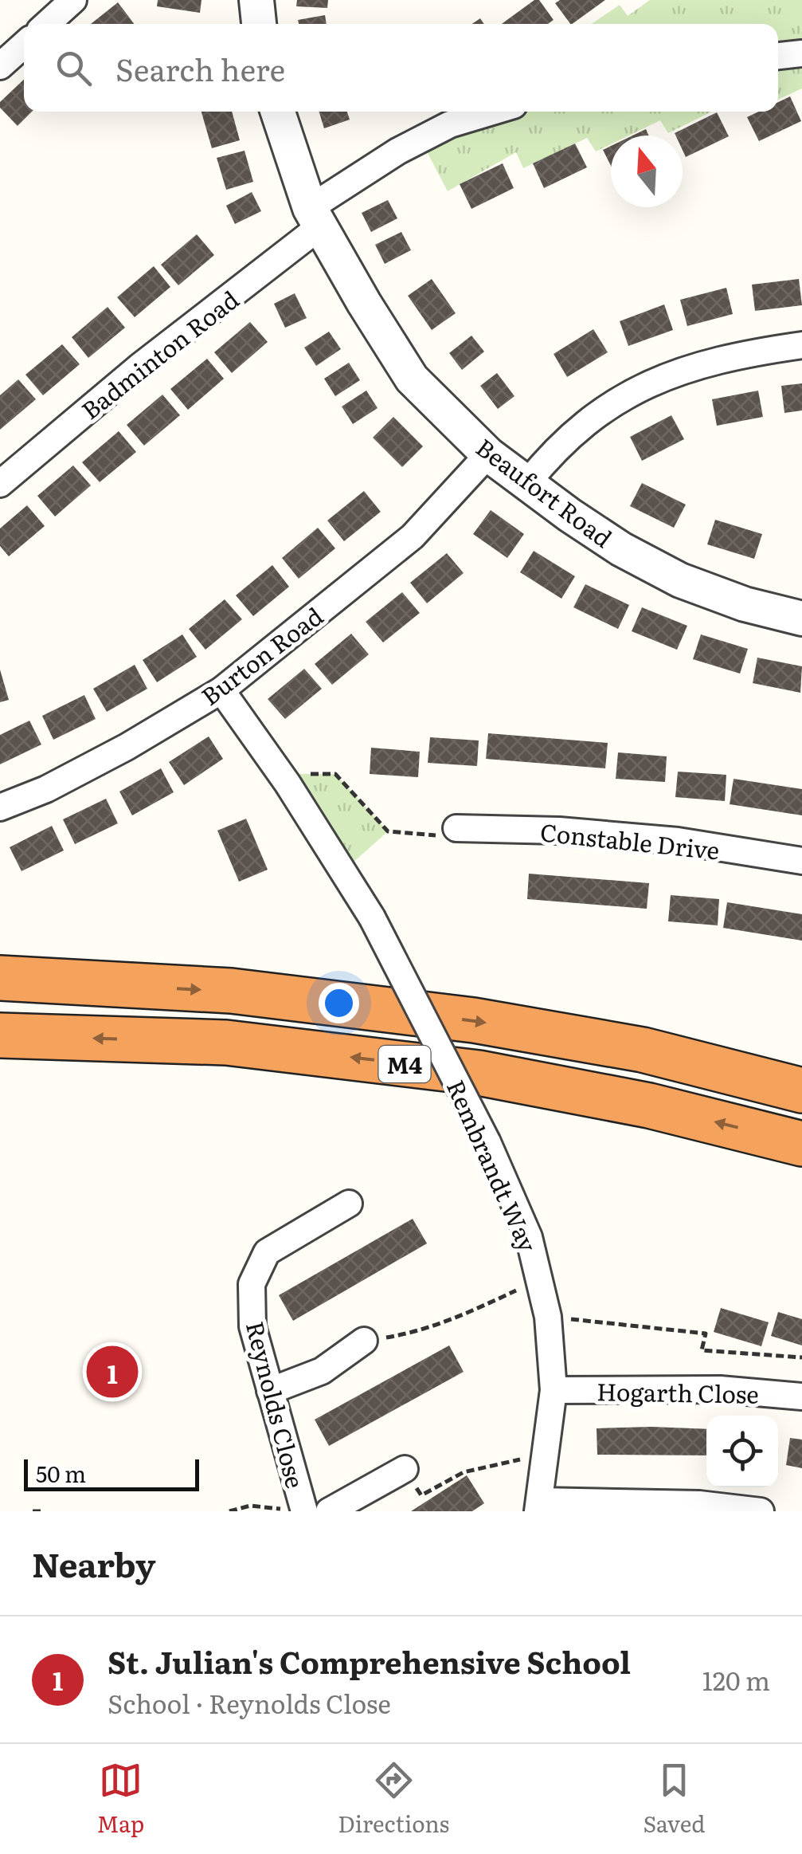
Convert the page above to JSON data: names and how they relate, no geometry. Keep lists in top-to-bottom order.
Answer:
{
  "streets": {
    "highway": ["M4"],
    "street": [
      "Badminton Road",
      "Beaufort Road",
      "Burton Road",
      "Constable Drive",
      "Rembrandt Way",
      "Hogarth Close",
      "Reynolds Close"
    ]
  },
  "crossings": [
    ["Badminton Road", "Beaufort Road"],
    ["Beaufort Road", "Burton Road"],
    ["Burton Road", "Rembrandt Way"],
    ["Rembrandt Way", "Hogarth Close"]
  ],
  "scale_bar": "50 m",
  "north": "top",
  "page": {
    "search": "Search here",
    "pins": "1",
    "scale": "50 m",
    "heading": "Nearby",
    "list": [
      {
        "mark": "1",
        "name": "St. Julian's Comprehensive School",
        "note": "School · Reynolds Close",
        "value": "120 m"
      }
    ],
    "nav": ["Map", "Directions", "Saved"]
  }
}
